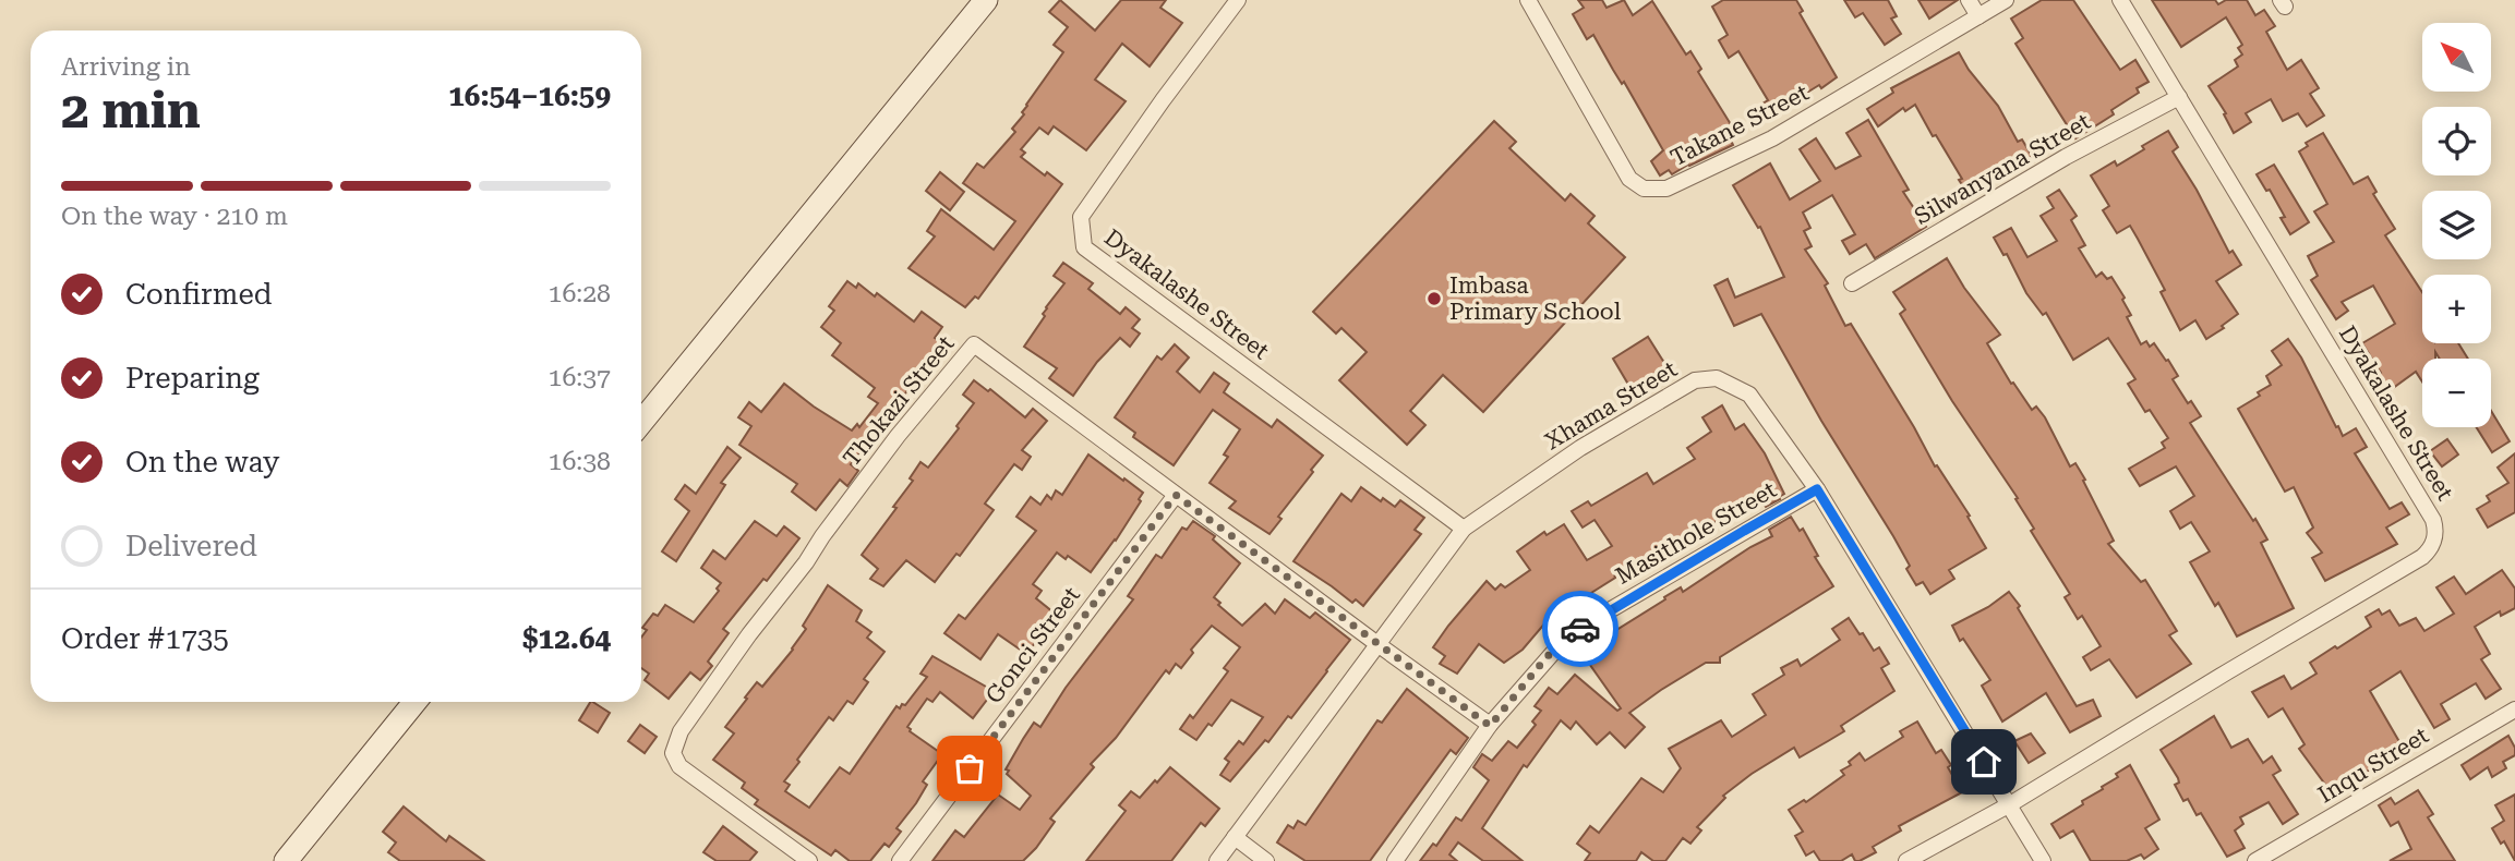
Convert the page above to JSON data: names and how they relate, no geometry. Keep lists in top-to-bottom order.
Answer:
{
  "streets": {
    "street": [
      "Takane Street",
      "Silwanyana Street",
      "Dyakalashe Street",
      "Thokazi Street",
      "Xhama Street",
      "Masithole Street",
      "Gonci Street",
      "Inqu Street"
    ]
  },
  "crossings": [
    ["Silwanyana Street", "Dyakalashe Street"],
    ["Dyakalashe Street", "Xhama Street"],
    ["Thokazi Street", "Xhama Street"],
    ["Thokazi Street", "Masithole Street"],
    ["Thokazi Street", "Gonci Street"],
    ["Xhama Street", "Masithole Street"]
  ],
  "places": ["Imbasa Primary School"],
  "north": "top left",
  "page": {
    "map_buttons": ["+", "−"],
    "heading": ["2 min", "Arriving in", "16:54–16:59"],
    "panel": ["Order #1735", "$12.64"],
    "bar": "On the way · 210 m",
    "list": [
      ["Confirmed", "16:28"],
      ["Preparing", "16:37"],
      ["On the way", "16:38"],
      "Delivered"
    ]
  }
}
